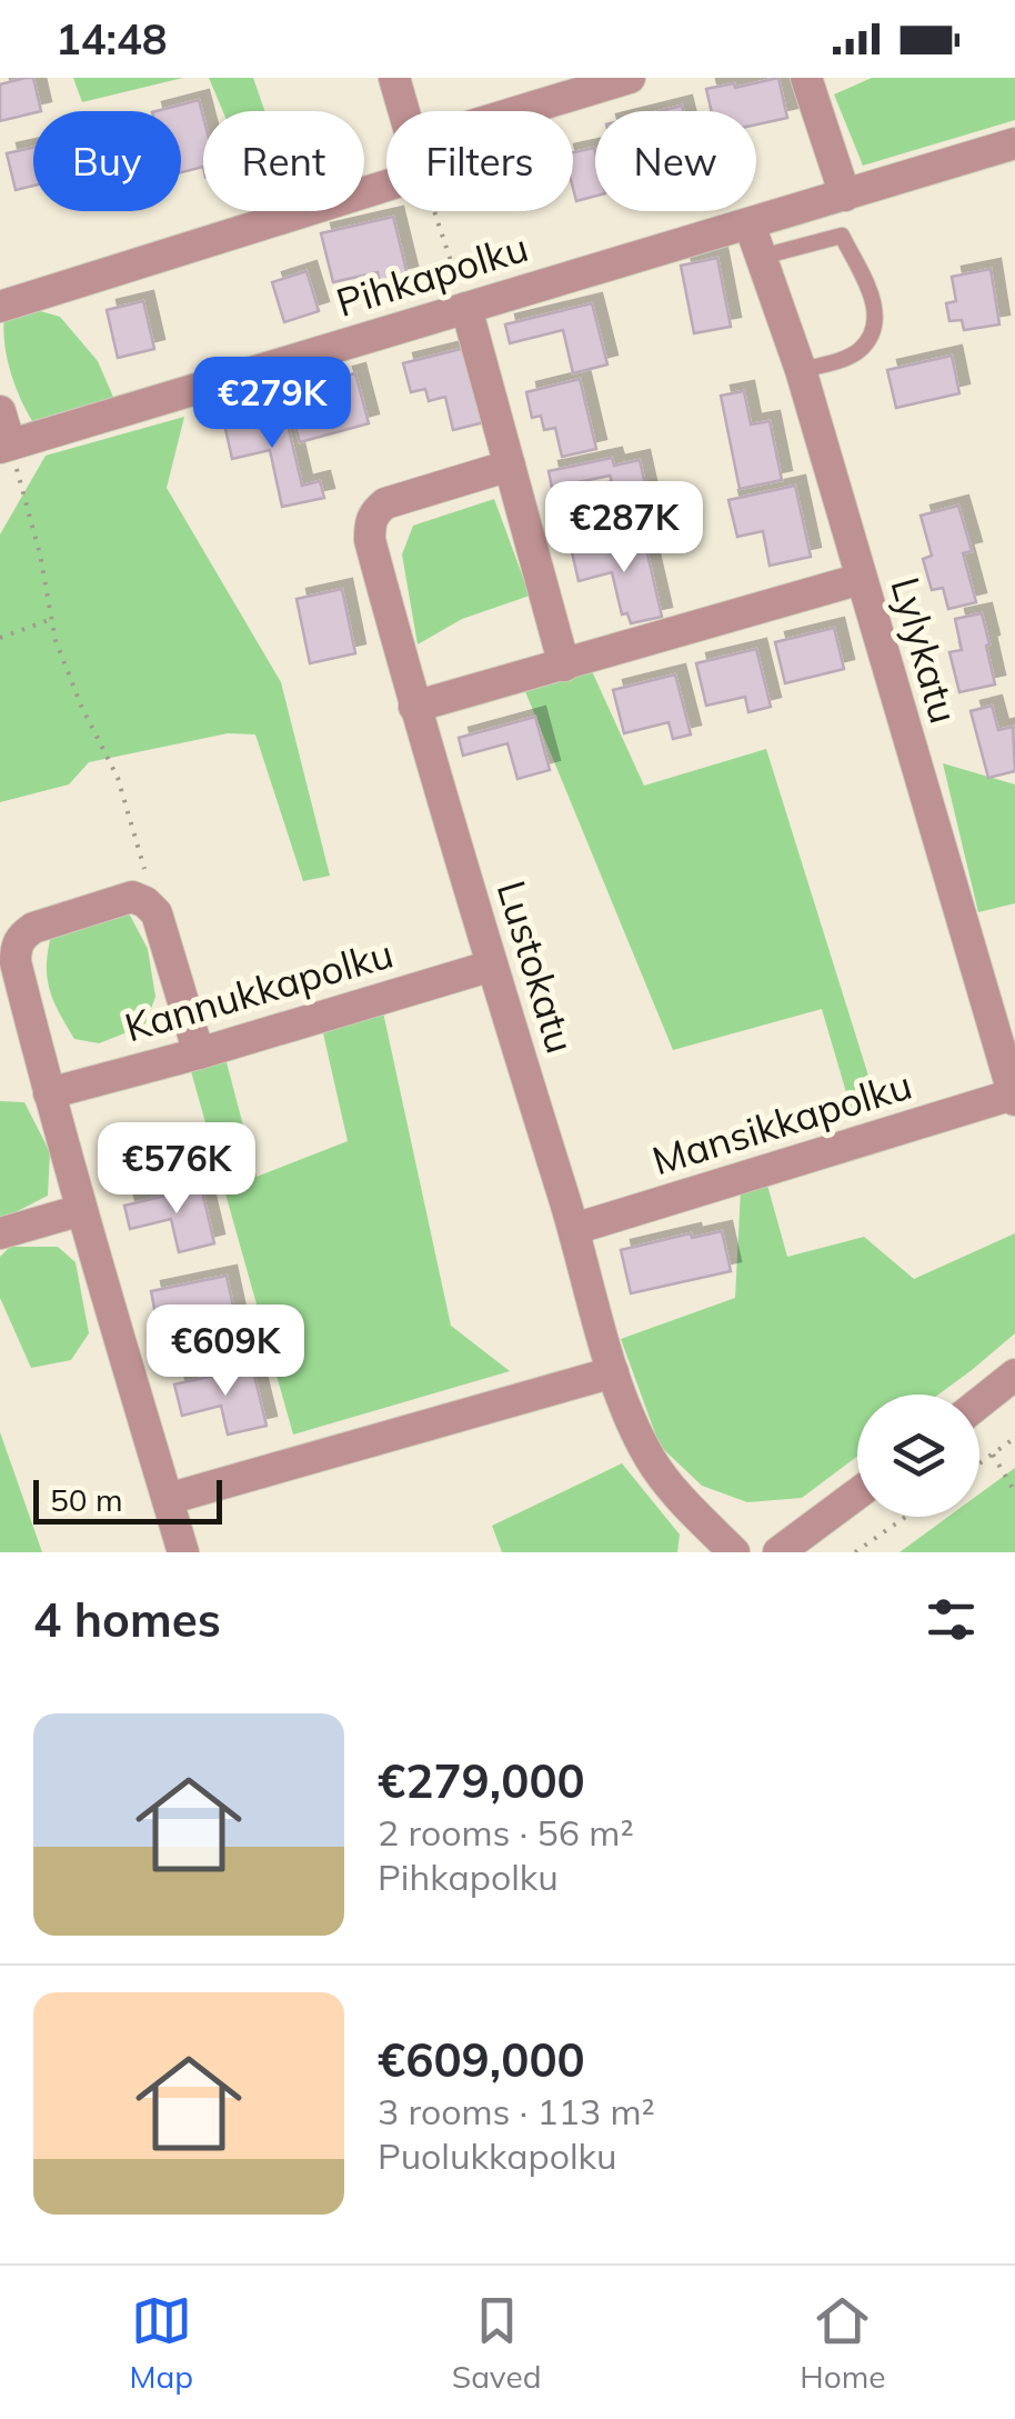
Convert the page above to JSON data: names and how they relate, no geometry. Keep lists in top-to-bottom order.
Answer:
{
  "streets": {
    "street": [
      "Pihkapolku",
      "Lylykatu",
      "Lustokatu",
      "Kannukkapolku",
      "Mansikkapolku"
    ]
  },
  "crossings": [
    ["Pihkapolku", "Lylykatu"],
    ["Lylykatu", "Mansikkapolku"],
    ["Lustokatu", "Kannukkapolku"],
    ["Lustokatu", "Mansikkapolku"]
  ],
  "scale_bar": "50 m",
  "page": {
    "status": "14:48",
    "chip": [
      "Buy",
      "Rent",
      "Filters",
      "New"
    ],
    "price": [
      "€279K",
      "€287K",
      "€576K",
      "€609K"
    ],
    "scale": "50 m",
    "heading": "4 homes",
    "list": [
      {
        "name": "€279,000",
        "note": "2 rooms · 56 m² · Pihkapolku"
      },
      {
        "name": "€609,000",
        "note": "3 rooms · 113 m² · Puolukkapolku"
      }
    ],
    "tabs": ["Map", "Saved", "Home"]
  }
}
